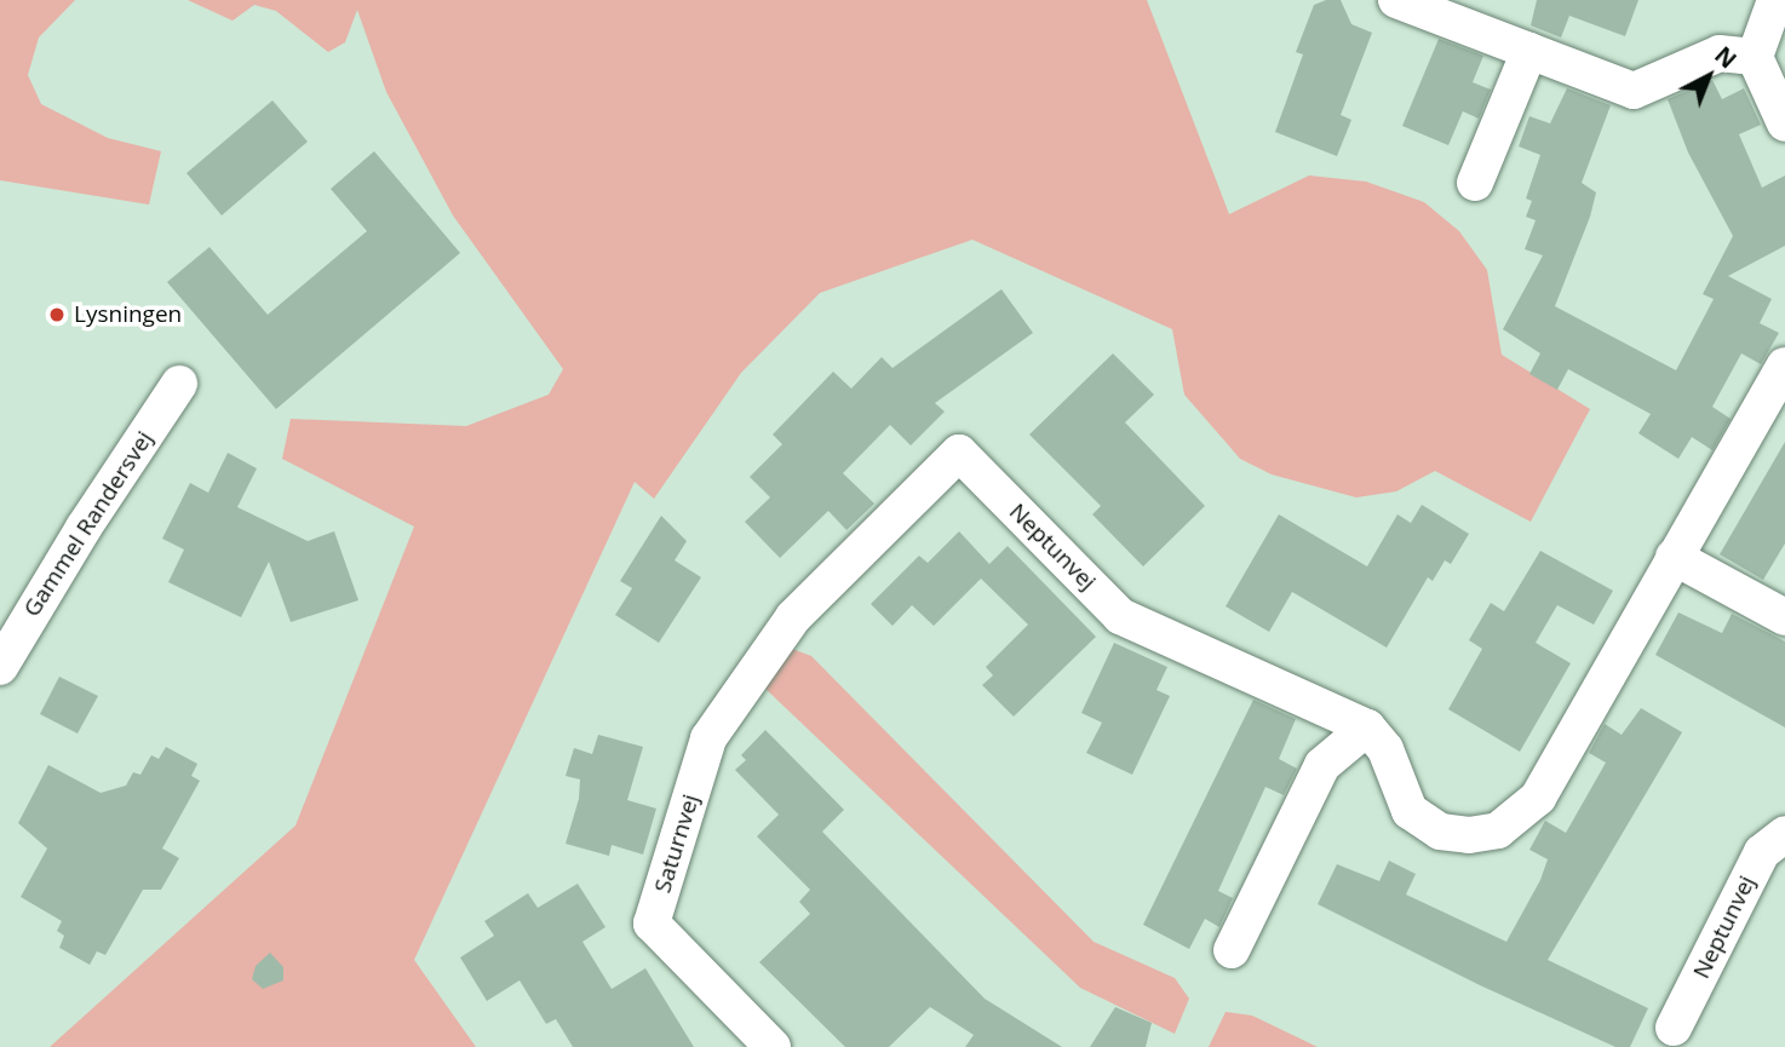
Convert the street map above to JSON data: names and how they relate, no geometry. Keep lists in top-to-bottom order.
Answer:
{
  "streets": {
    "street": ["Gammel Randersvej", "Neptunvej", "Saturnvej"]
  },
  "crossings": [
    ["Neptunvej", "Saturnvej"]
  ],
  "places": ["Lysningen"],
  "north": "top right"
}
